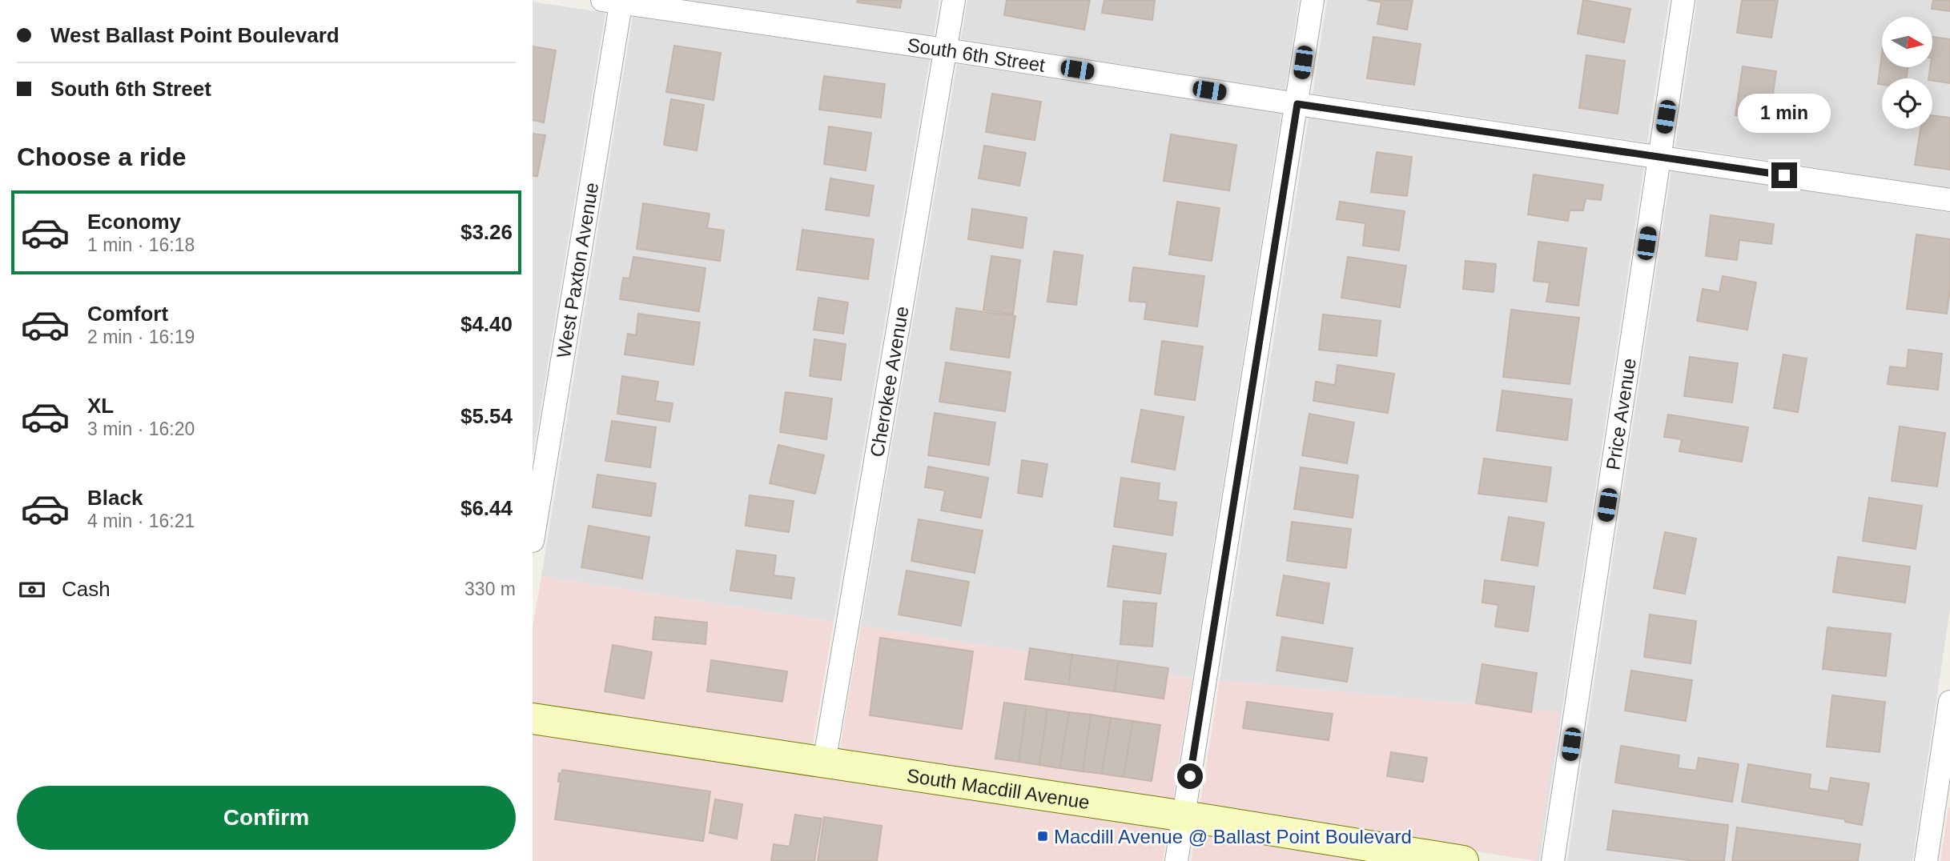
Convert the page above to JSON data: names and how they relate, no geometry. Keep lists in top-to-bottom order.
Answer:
{
  "streets": {
    "street": [
      "South 6th Street",
      "West Paxton Avenue",
      "Cherokee Avenue",
      "Price Avenue",
      "South Macdill Avenue"
    ]
  },
  "crossings": [
    ["South 6th Street", "West Paxton Avenue"],
    ["South 6th Street", "Cherokee Avenue"],
    ["South 6th Street", "Price Avenue"],
    ["Cherokee Avenue", "South Macdill Avenue"]
  ],
  "places": {
    "transit": ["Macdill Avenue @ Ballast Point Boulevard"]
  },
  "north": "right",
  "page": {
    "banner": ["West Ballast Point Boulevard", "South 6th Street"],
    "bubble": "1 min",
    "heading": "Choose a ride",
    "list": [
      {
        "name": "Economy",
        "note": "1 min · 16:18",
        "value": "$3.26"
      },
      {
        "name": "Comfort",
        "note": "2 min · 16:19",
        "value": "$4.40"
      },
      {
        "name": "XL",
        "note": "3 min · 16:20",
        "value": "$5.54"
      },
      {
        "name": "Black",
        "note": "4 min · 16:21",
        "value": "$6.44"
      }
    ],
    "pay": ["Cash", "330 m"],
    "buttons": "Confirm"
  }
}
